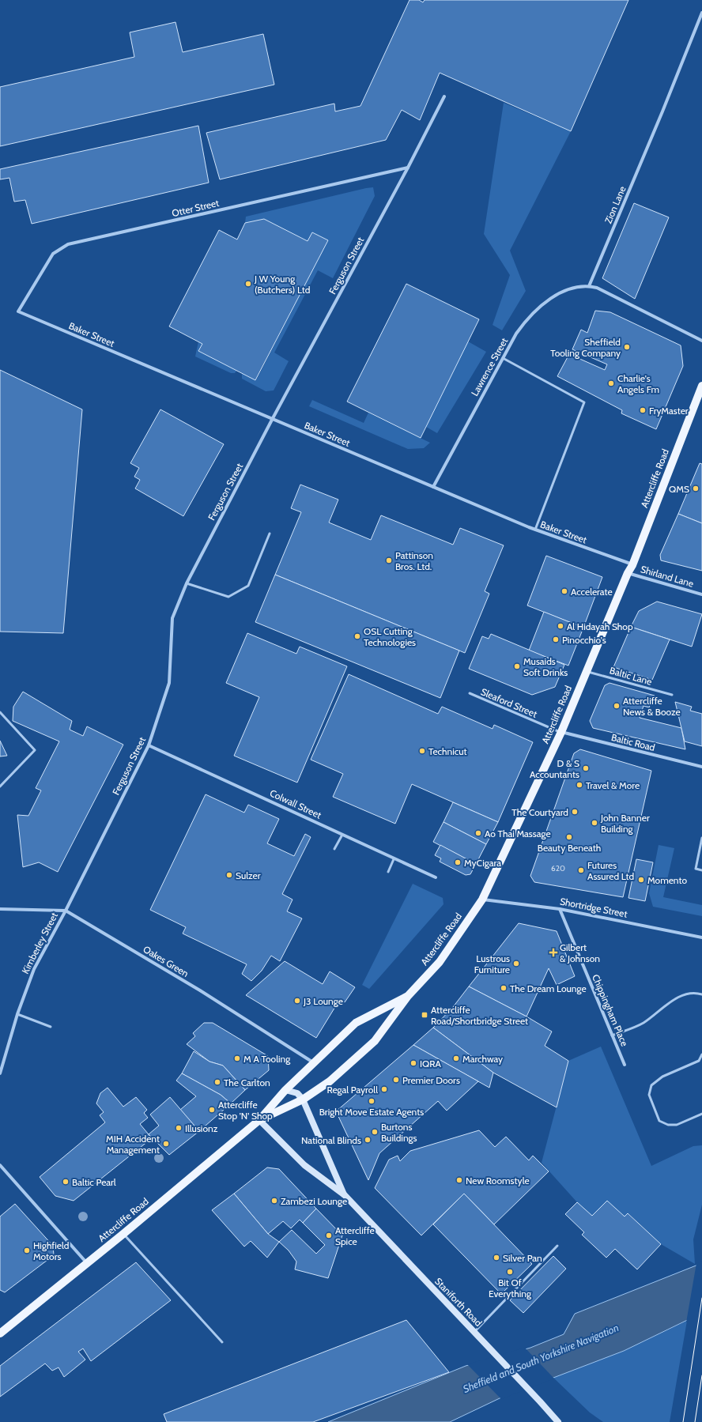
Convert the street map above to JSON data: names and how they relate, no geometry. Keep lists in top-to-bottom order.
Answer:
{
  "streets": {
    "main road": ["Attercliffe Road", "Staniforth Road"],
    "street": [
      "Zion Lane",
      "Otter Street",
      "Ferguson Street",
      "Baker Street",
      "Lawrence Street",
      "Shirland Lane",
      "Baltic Road",
      "Colwall Street",
      "Shortridge Street",
      "Kimberley Street",
      "Oakes Green",
      "Chippingham Place"
    ],
    "lane": ["Baltic Lane", "Sleaford Street"]
  },
  "crossings": [
    ["Zion Lane", "Lawrence Street"],
    ["Otter Street", "Ferguson Street"],
    ["Otter Street", "Baker Street"],
    ["Ferguson Street", "Baker Street"],
    ["Ferguson Street", "Colwall Street"],
    ["Ferguson Street", "Kimberley Street"],
    ["Ferguson Street", "Oakes Green"],
    ["Baker Street", "Lawrence Street"],
    ["Baker Street", "Attercliffe Road"],
    ["Attercliffe Road", "Shirland Lane"],
    ["Attercliffe Road", "Baltic Lane"],
    ["Attercliffe Road", "Sleaford Street"],
    ["Attercliffe Road", "Baltic Road"],
    ["Attercliffe Road", "Shortridge Street"],
    ["Attercliffe Road", "Oakes Green"],
    ["Attercliffe Road", "Staniforth Road"],
    ["Sleaford Street", "Baltic Road"],
    ["Shortridge Street", "Chippingham Place"],
    ["Kimberley Street", "Oakes Green"]
  ],
  "water": ["Sheffield and South Yorkshire Navigation"],
  "places": {
    "other": [
      "J W Young (Butchers) Ltd",
      "Sheffield Tooling Company",
      "Charlie's Angels Fm",
      "FryMaster",
      "QMS",
      "Pattinson Bros. Ltd.",
      "Accelerate",
      "Al Hidayah Shop",
      "OSL Cutting Technologies",
      "Pinocchio's",
      "Musaids Soft Drinks",
      "Attercliffe News & Booze",
      "Technicut",
      "D & S Accountants",
      "Travel & More",
      "The Courtyard",
      "John Banner Building",
      "Ao Thai Massage",
      "Beauty Beneath",
      "MyCigara",
      "Futures Assured Ltd",
      "Sulzer",
      "Momento",
      "Lustrous Furniture",
      "The Dream Lounge",
      "J3 Lounge",
      "M A Tooling",
      "Marchway",
      "IQRA",
      "Premier Doors",
      "The Carlton",
      "Regal Payroll",
      "Bright Move Estate Agents",
      "Attercliffe Stop 'N' Shop",
      "Illusionz",
      "Burtons Buildings",
      "National Blinds",
      "MIH Accident Management",
      "New Roomstyle",
      "Baltic Pearl",
      "Zambezi Lounge",
      "Attercliffe Spice",
      "Highfield Motors",
      "Silver Pan",
      "Bit Of Everything"
    ],
    "health": ["Gilbert & Johnson"],
    "transit": ["Attercliffe Road/Shortbridge Street"]
  },
  "house_numbers": ["620"]
}
